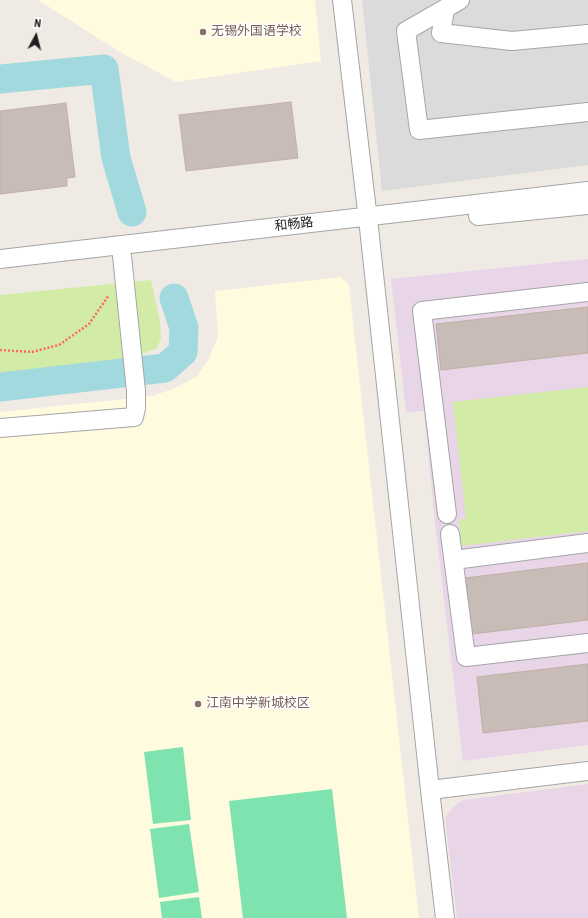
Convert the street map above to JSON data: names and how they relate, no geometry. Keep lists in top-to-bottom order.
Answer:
{
  "streets": {
    "street": ["和畅路"]
  },
  "places": ["无锡外国语学校", "江南中学新城校区"],
  "north": "top"
}
